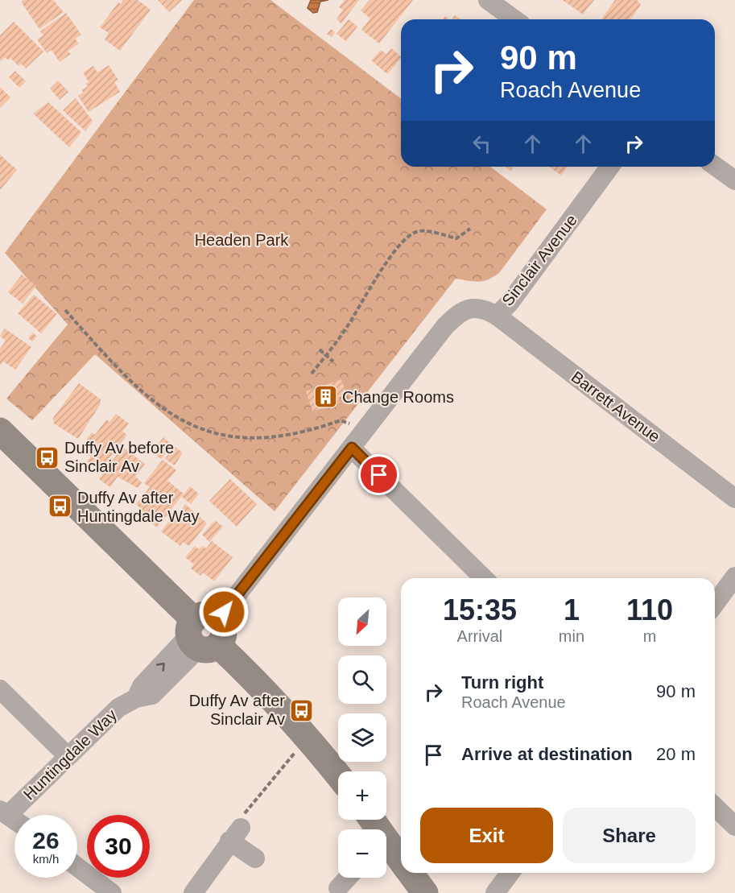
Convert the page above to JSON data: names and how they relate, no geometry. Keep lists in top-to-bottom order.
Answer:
{
  "streets": {
    "street": ["Sinclair Avenue", "Barrett Avenue", "Huntingdale Way"]
  },
  "crossings": [
    ["Sinclair Avenue", "Barrett Avenue"],
    ["Sinclair Avenue", "Huntingdale Way"]
  ],
  "parks": ["Headen Park"],
  "places": {
    "building": ["Change Rooms"],
    "bus stop": ["Duffy Av before Sinclair Av", "Duffy Av after Huntingdale Way", "Duffy Av after Sinclair Av"]
  },
  "north": "bottom left",
  "page": {
    "turn": ["90 m", "Roach Avenue"],
    "eta": [
      "15:35",
      "Arrival",
      "1",
      "min",
      "110",
      "m"
    ],
    "map_buttons": ["+", "−"],
    "list": [
      {
        "name": "Turn right",
        "note": "Roach Avenue",
        "value": "90 m"
      },
      {
        "name": "Arrive at destination",
        "value": "20 m"
      }
    ],
    "buttons": ["Exit", "Share"],
    "speed": "26 km/h",
    "limit": "30"
  }
}
